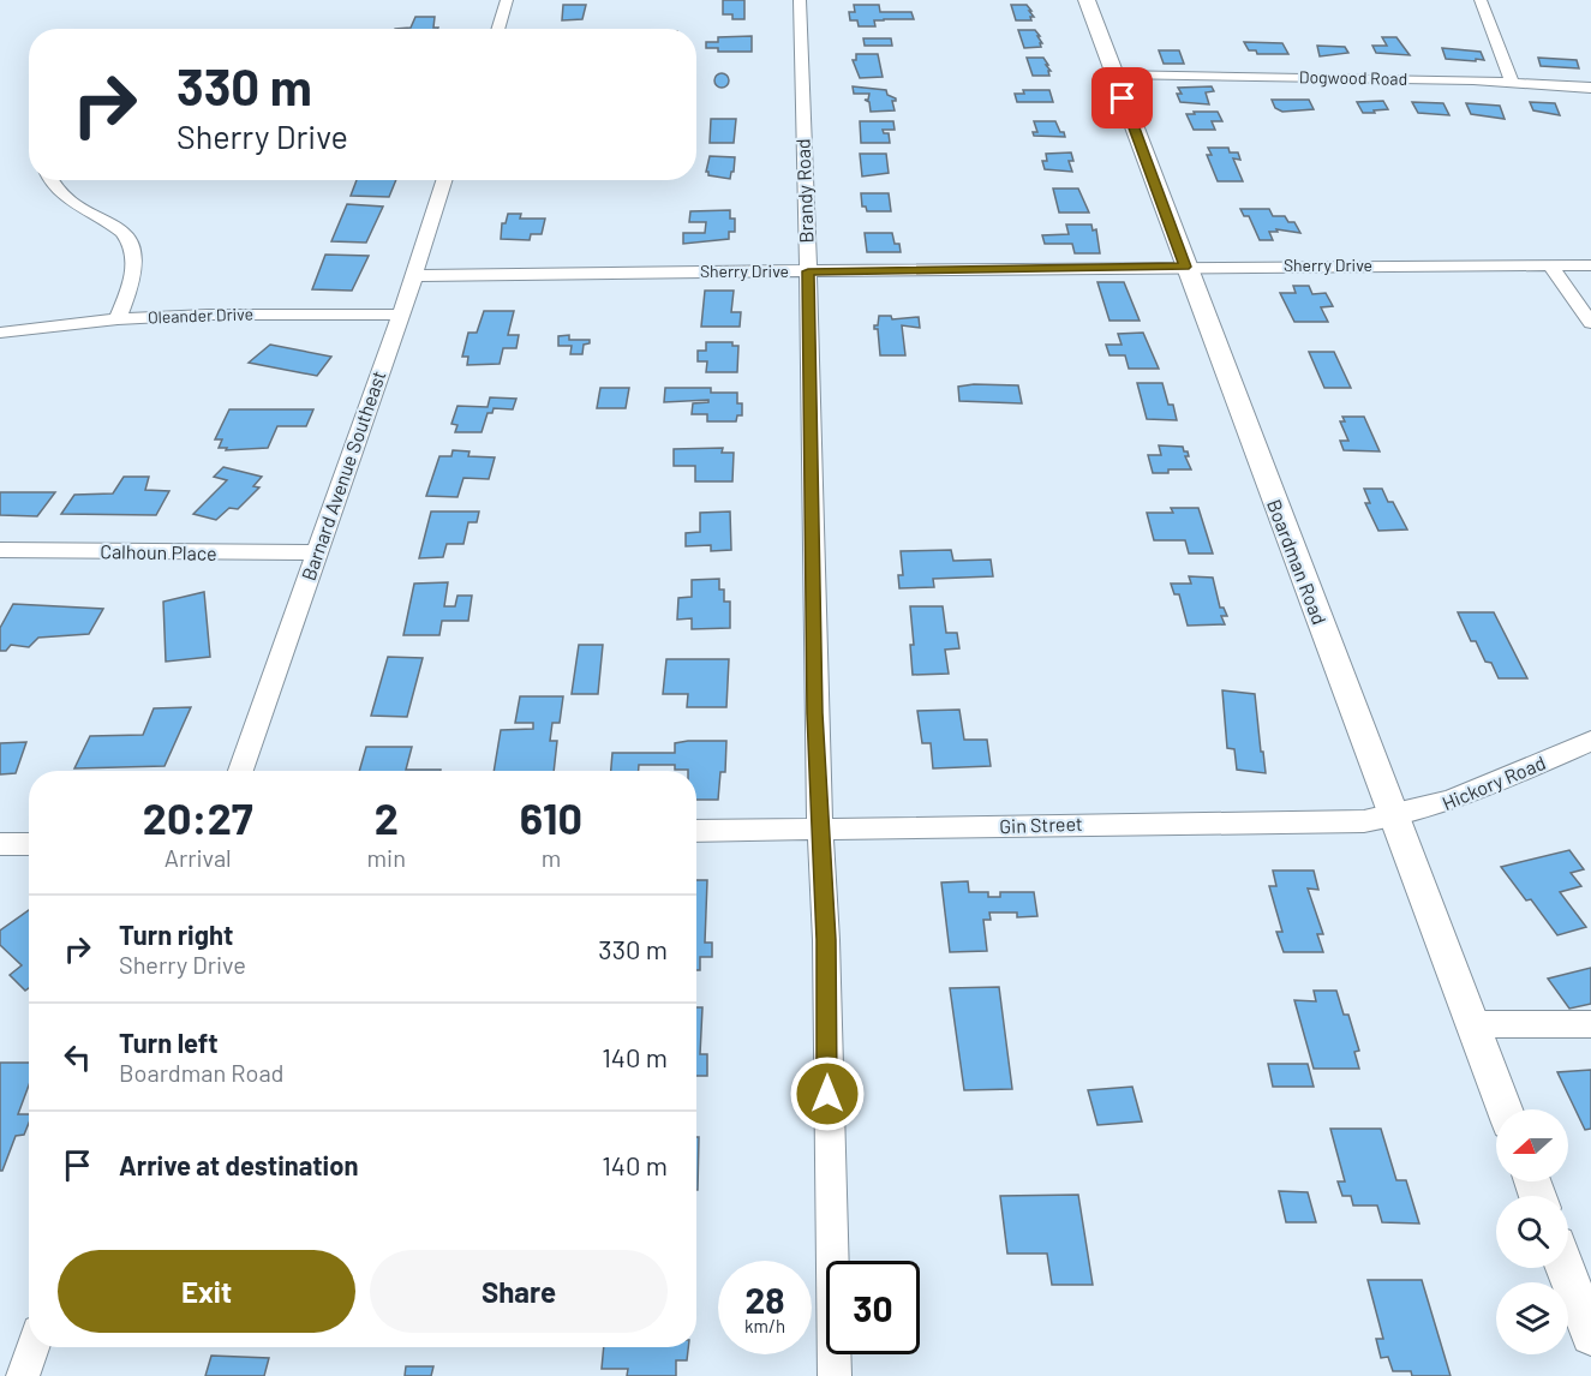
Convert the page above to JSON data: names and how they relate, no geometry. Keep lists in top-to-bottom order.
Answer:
{
  "streets": {
    "street": [
      "Dogwood Road",
      "Brandy Road",
      "Sherry Drive",
      "Oleander Drive",
      "Barnard Avenue Southeast",
      "Calhoun Place",
      "Boardman Road",
      "Hickory Road",
      "Gin Street"
    ]
  },
  "crossings": [
    ["Dogwood Road", "Boardman Road"],
    ["Brandy Road", "Sherry Drive"],
    ["Brandy Road", "Gin Street"],
    ["Sherry Drive", "Barnard Avenue Southeast"],
    ["Sherry Drive", "Boardman Road"],
    ["Oleander Drive", "Barnard Avenue Southeast"],
    ["Barnard Avenue Southeast", "Calhoun Place"],
    ["Boardman Road", "Hickory Road"],
    ["Boardman Road", "Gin Street"],
    ["Hickory Road", "Gin Street"]
  ],
  "north": "left",
  "page": {
    "turn": ["330 m", "Sherry Drive"],
    "eta": [
      "20:27",
      "Arrival",
      "2",
      "min",
      "610",
      "m"
    ],
    "list": [
      {
        "name": "Turn right",
        "note": "Sherry Drive",
        "value": "330 m"
      },
      {
        "name": "Turn left",
        "note": "Boardman Road",
        "value": "140 m"
      },
      {
        "name": "Arrive at destination",
        "value": "140 m"
      }
    ],
    "buttons": ["Exit", "Share"],
    "speed": "28 km/h",
    "limit": "30"
  }
}
